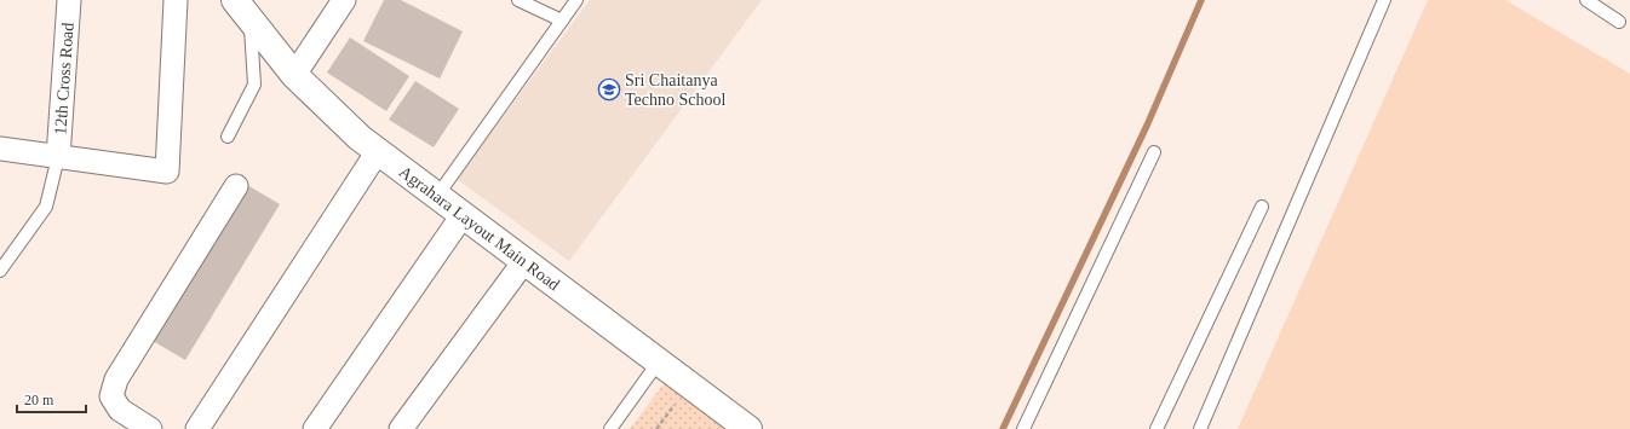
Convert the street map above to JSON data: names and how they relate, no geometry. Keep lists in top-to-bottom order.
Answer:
{
  "streets": {
    "street": ["12th Cross Road", "Agrahara Layout Main Road"]
  },
  "places": {
    "school or university": ["Sri Chaitanya Techno School"]
  },
  "scale_bar": "20 m"
}
